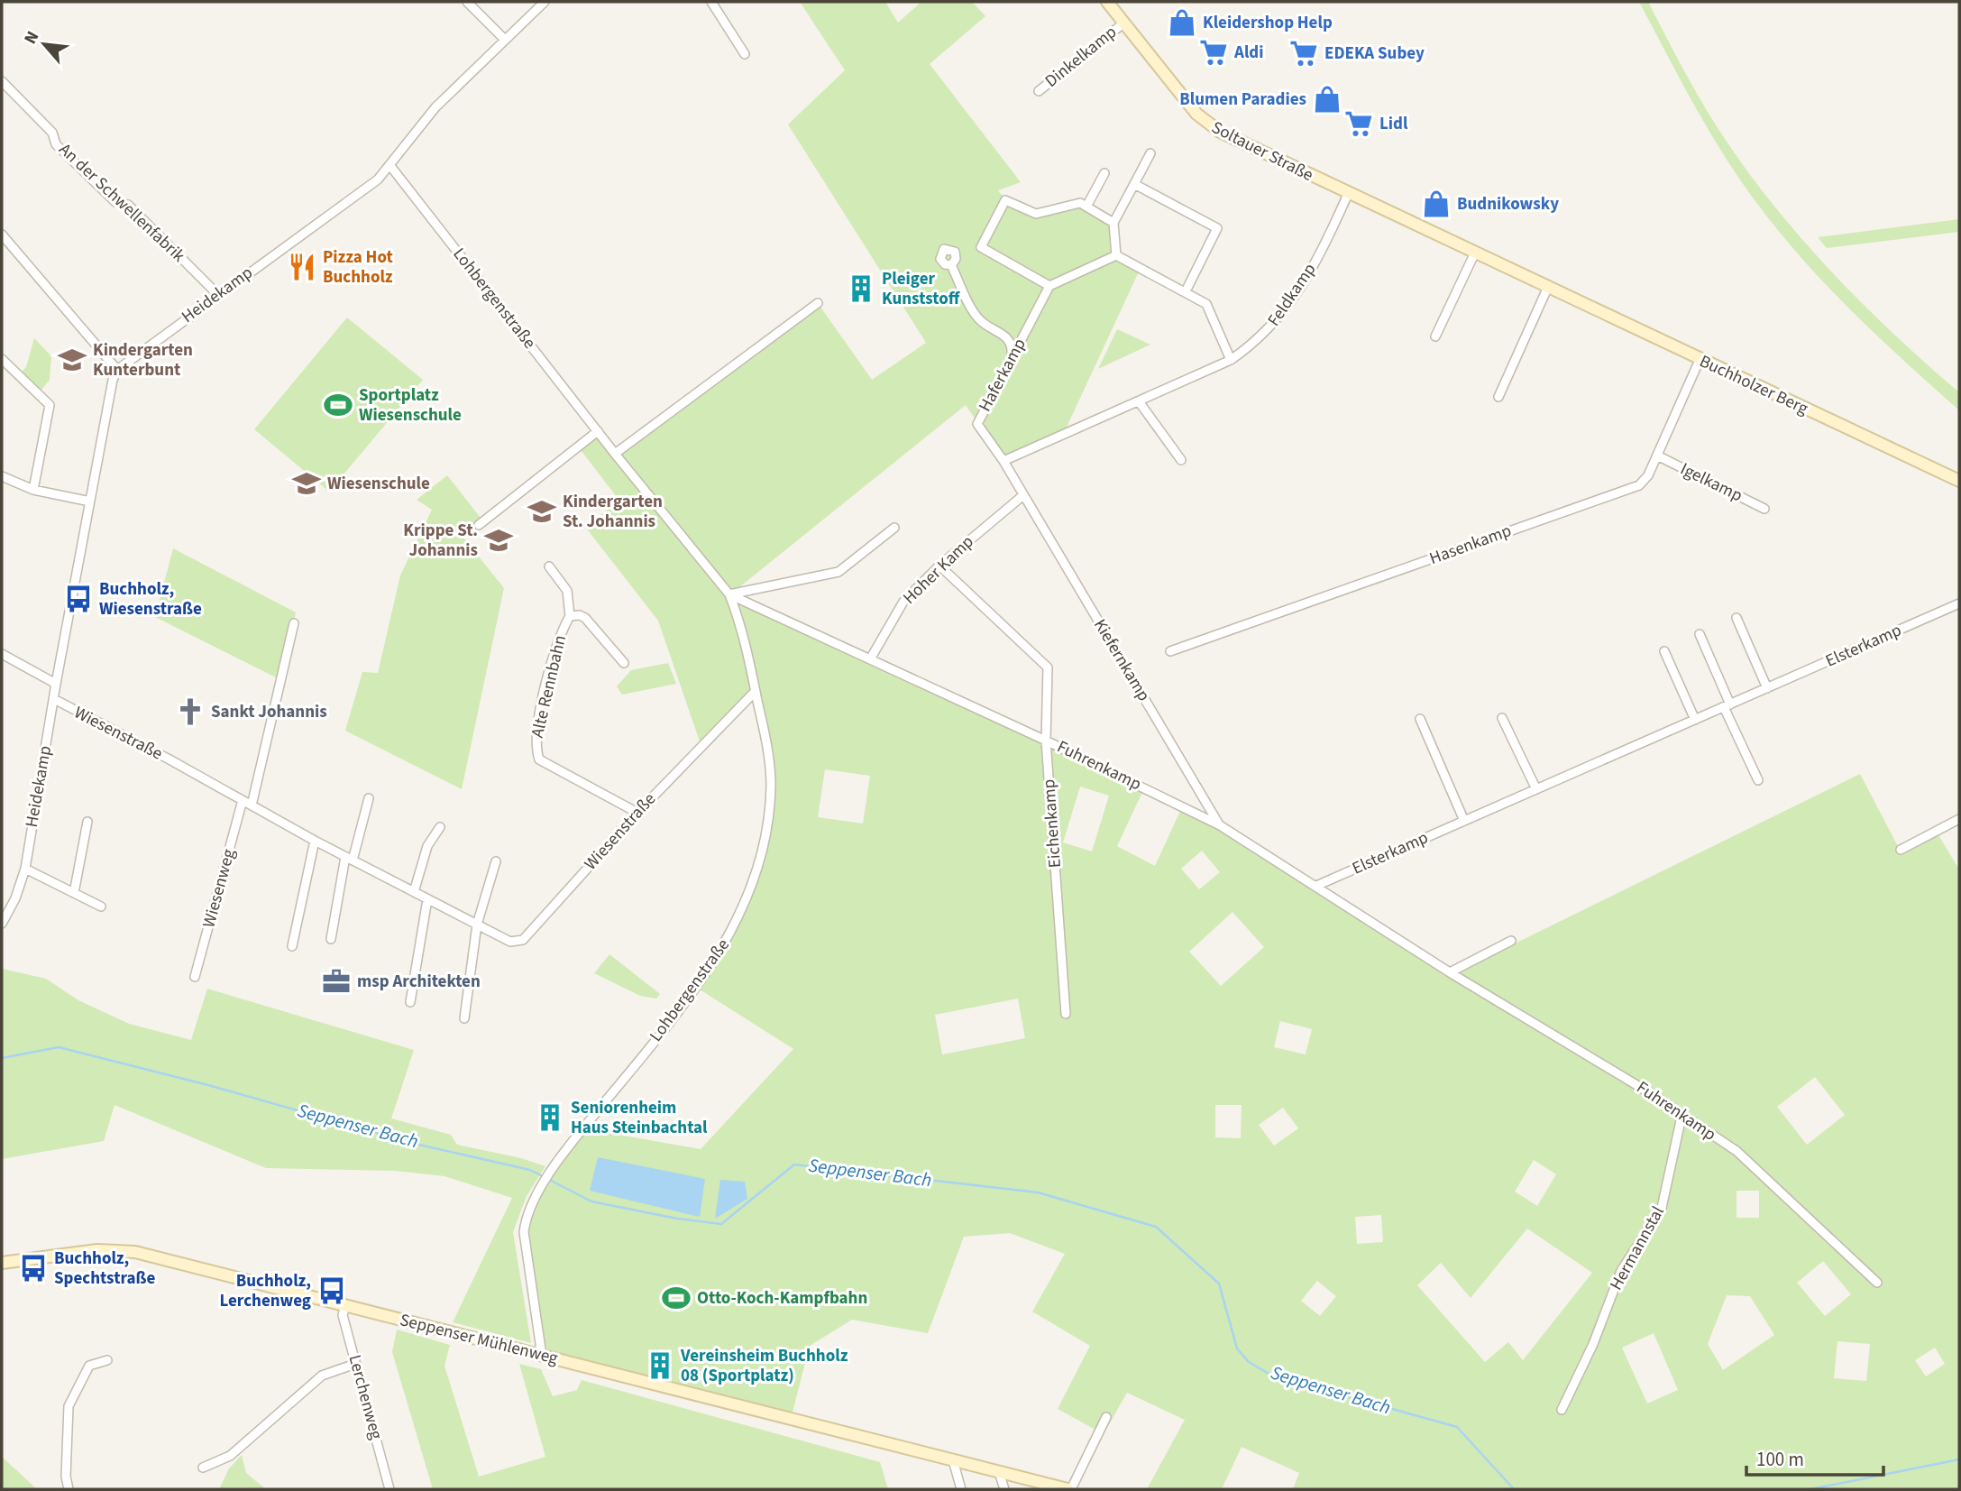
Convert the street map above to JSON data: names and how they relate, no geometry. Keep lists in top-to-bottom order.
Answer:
{
  "streets": {
    "street": [
      "Dinkelkamp",
      "Soltauer Straße",
      "An der Schwellenfabrik",
      "Heidekamp",
      "Feldkamp",
      "Lohbergenstraße",
      "Haferkamp",
      "Buchholzer Berg",
      "Igelkamp",
      "Hasenkamp",
      "Hoher Kamp",
      "Elsterkamp",
      "Kiefernkamp",
      "Alte Rennbahn",
      "Wiesenstraße",
      "Fuhrenkamp",
      "Eichenkamp",
      "Wiesenweg",
      "Hermannstal",
      "Seppenser Mühlenweg",
      "Lerchenweg"
    ]
  },
  "crossings": [
    ["Dinkelkamp", "Soltauer Straße"],
    ["Soltauer Straße", "Feldkamp"],
    ["Soltauer Straße", "Buchholzer Berg"],
    ["An der Schwellenfabrik", "Heidekamp"],
    ["Heidekamp", "Lohbergenstraße"],
    ["Heidekamp", "Wiesenstraße"],
    ["Feldkamp", "Haferkamp"],
    ["Lohbergenstraße", "Wiesenstraße"],
    ["Lohbergenstraße", "Fuhrenkamp"],
    ["Lohbergenstraße", "Seppenser Mühlenweg"],
    ["Buchholzer Berg", "Hasenkamp"],
    ["Igelkamp", "Hasenkamp"],
    ["Hoher Kamp", "Kiefernkamp"],
    ["Hoher Kamp", "Fuhrenkamp"],
    ["Hoher Kamp", "Eichenkamp"],
    ["Elsterkamp", "Fuhrenkamp"],
    ["Kiefernkamp", "Fuhrenkamp"],
    ["Alte Rennbahn", "Wiesenstraße"],
    ["Wiesenstraße", "Wiesenweg"],
    ["Fuhrenkamp", "Eichenkamp"],
    ["Fuhrenkamp", "Hermannstal"],
    ["Seppenser Mühlenweg", "Lerchenweg"]
  ],
  "water": ["Seppenser Bach"],
  "places": {
    "shop": ["Kleidershop Help", "Blumen Paradies", "Budnikowsky"],
    "supermarket": ["Aldi", "EDEKA Subey", "Lidl"],
    "restaurant": ["Pizza Hot Buchholz"],
    "building": ["Pleiger Kunststoff", "Seniorenheim Haus Steinbachtal", "Vereinsheim Buchholz 08 (Sportplatz)"],
    "school or university": [
      "Kindergarten Kunterbunt",
      "Wiesenschule",
      "Kindergarten St. Johannis",
      "Krippe St. Johannis"
    ],
    "sports": ["Sportplatz Wiesenschule", "Otto-Koch-Kampfbahn"],
    "bus stop": ["Buchholz, Wiesenstraße", "Buchholz, Spechtstraße", "Buchholz, Lerchenweg"],
    "church": ["Sankt Johannis"],
    "office": ["msp Architekten"]
  },
  "scale_bar": "100 m",
  "north": "top left"
}
